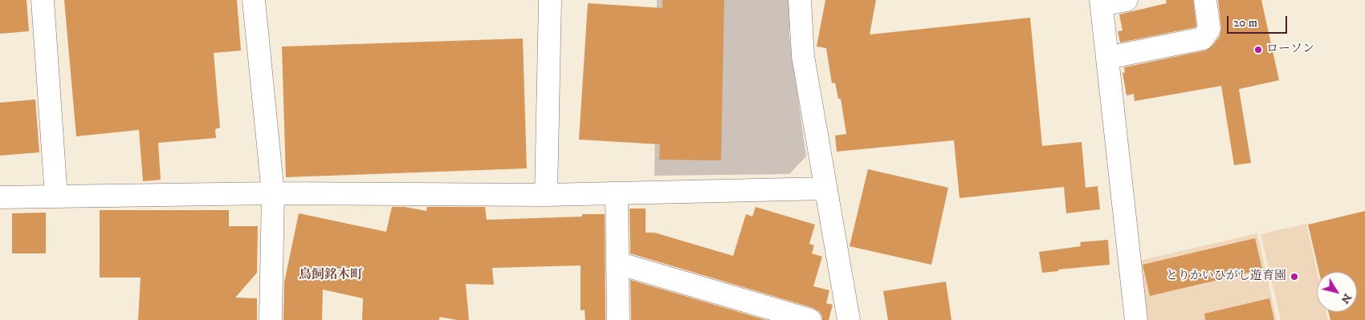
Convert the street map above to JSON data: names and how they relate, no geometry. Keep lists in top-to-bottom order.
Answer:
{
  "districts": ["鳥飼銘木町"],
  "places": ["ローソン", "とりかいひがし遊育園"],
  "scale_bar": "20 m",
  "north": "bottom right"
}
